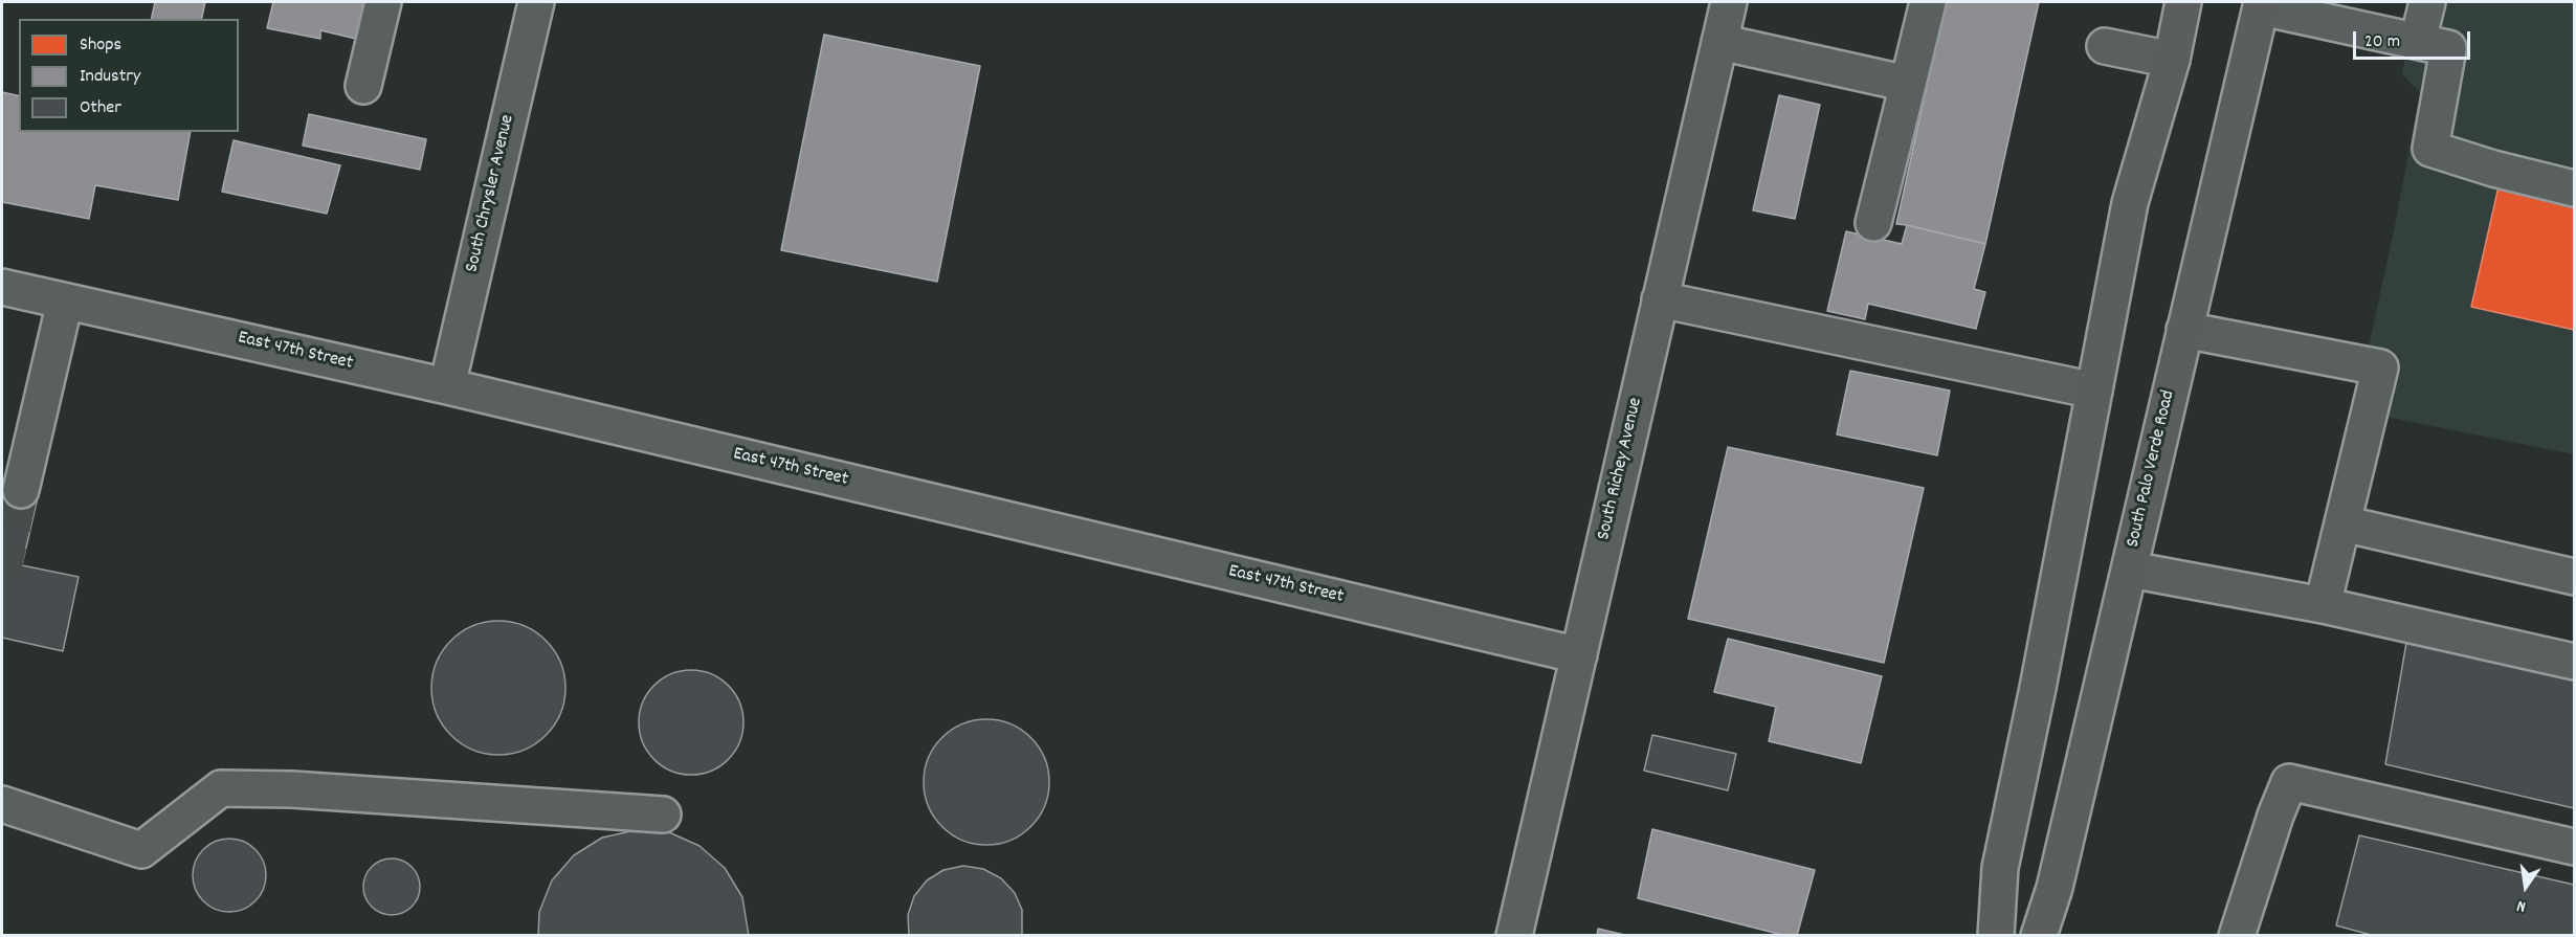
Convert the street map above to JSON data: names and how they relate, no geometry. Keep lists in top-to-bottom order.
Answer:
{
  "streets": {
    "main road": ["South Palo Verde Road"],
    "street": ["South Chrysler Avenue", "East 47th Street", "South Richey Avenue"]
  },
  "crossings": [
    ["South Chrysler Avenue", "East 47th Street"],
    ["East 47th Street", "South Richey Avenue"]
  ],
  "legend": ["Shops", "Industry", "Other"],
  "scale_bar": "20 m",
  "north": "bottom"
}
